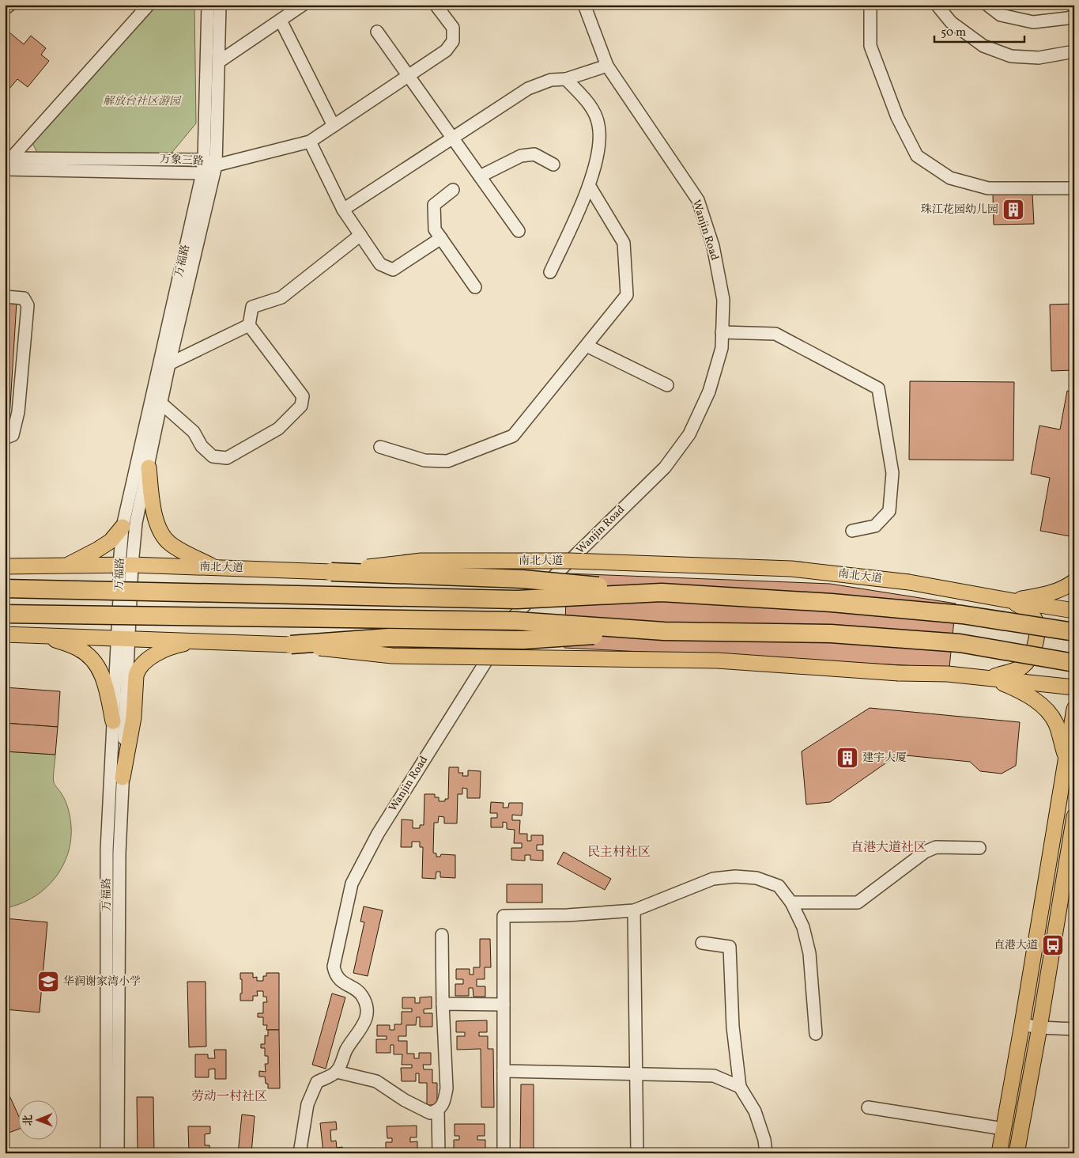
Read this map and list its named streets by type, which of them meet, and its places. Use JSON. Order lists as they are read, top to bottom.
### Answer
{
  "streets": {
    "main road": ["南北大道"],
    "street": ["万象三路", "Wanjin Road", "万福路"]
  },
  "crossings": [
    ["万象三路", "万福路"],
    ["万福路", "南北大道"]
  ],
  "districts": ["直港大道社区", "民主村社区", "劳动一村社区"],
  "parks": ["解放台社区游园"],
  "places": {
    "building": ["珠江花园幼儿园", "建宇大厦"],
    "bus stop": ["直港大道"],
    "school or university": ["华润谢家湾小学"]
  },
  "scale_bar": "50 m",
  "north": "left"
}
